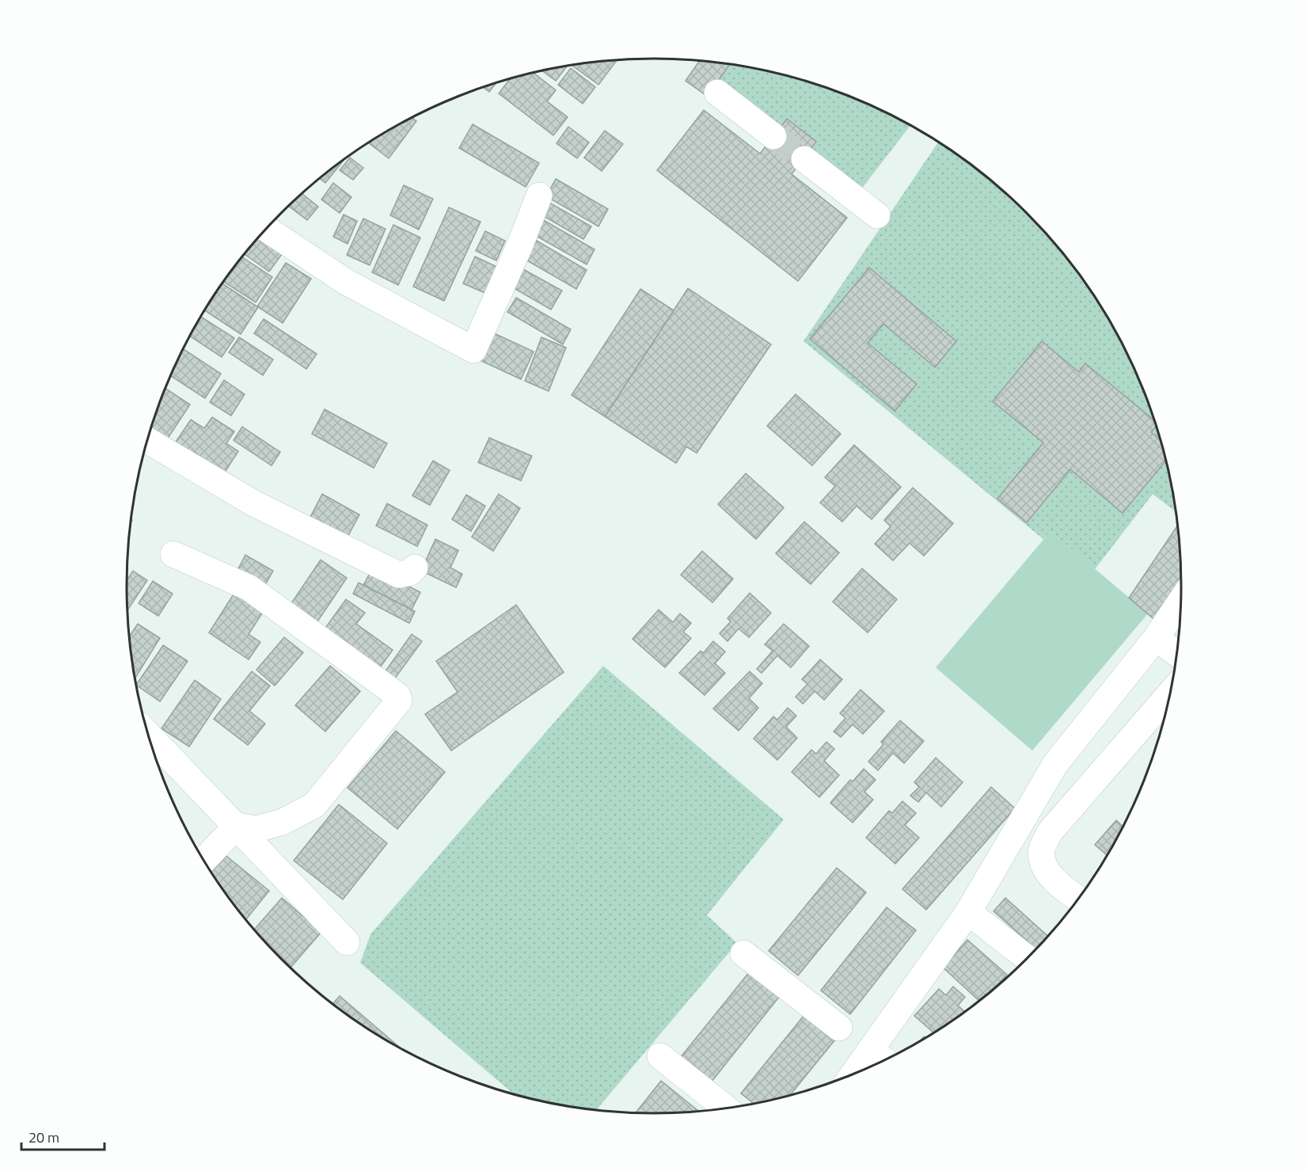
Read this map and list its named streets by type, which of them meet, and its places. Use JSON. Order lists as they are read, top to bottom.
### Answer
{
  "scale_bar": "20 m"
}
